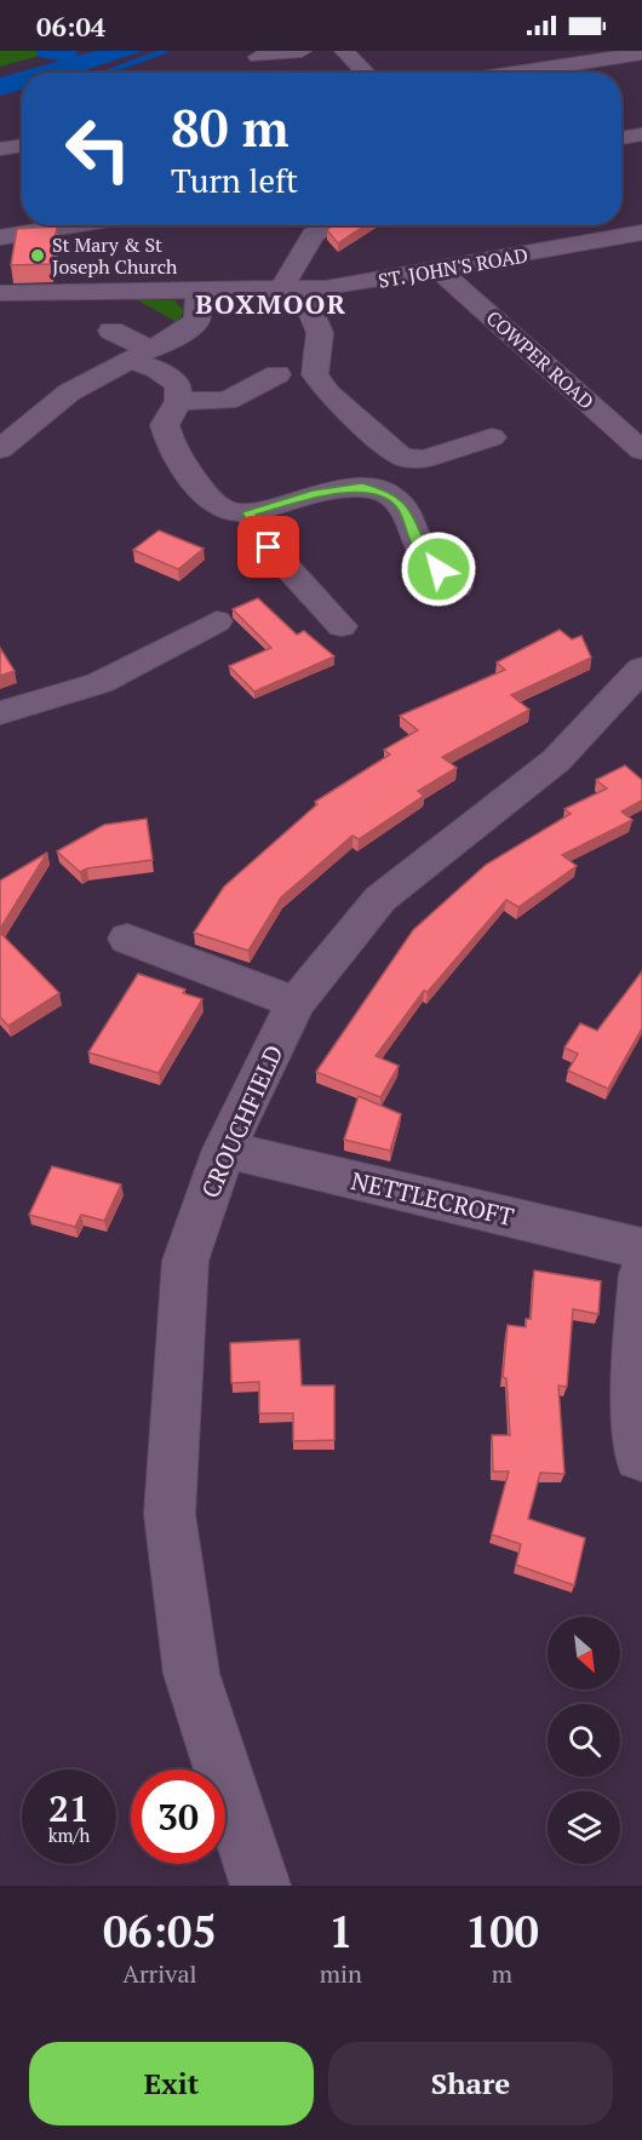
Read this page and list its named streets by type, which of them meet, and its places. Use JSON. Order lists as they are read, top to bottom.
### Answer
{
  "streets": {
    "street": [
      "ST. JOHN'S ROAD",
      "COWPER ROAD",
      "CROUCHFIELD",
      "NETTLECROFT"
    ]
  },
  "crossings": [
    ["ST. JOHN'S ROAD", "COWPER ROAD"],
    ["CROUCHFIELD", "NETTLECROFT"]
  ],
  "districts": ["BOXMOOR"],
  "places": ["St Mary & St Joseph Church"],
  "north": "bottom right",
  "page": {
    "status": "06:04",
    "turn": ["80 m", "Turn left"],
    "speed": "21 km/h",
    "limit": "30",
    "eta": [
      "06:05",
      "Arrival",
      "1",
      "min",
      "100",
      "m"
    ],
    "buttons": ["Exit", "Share"]
  }
}
